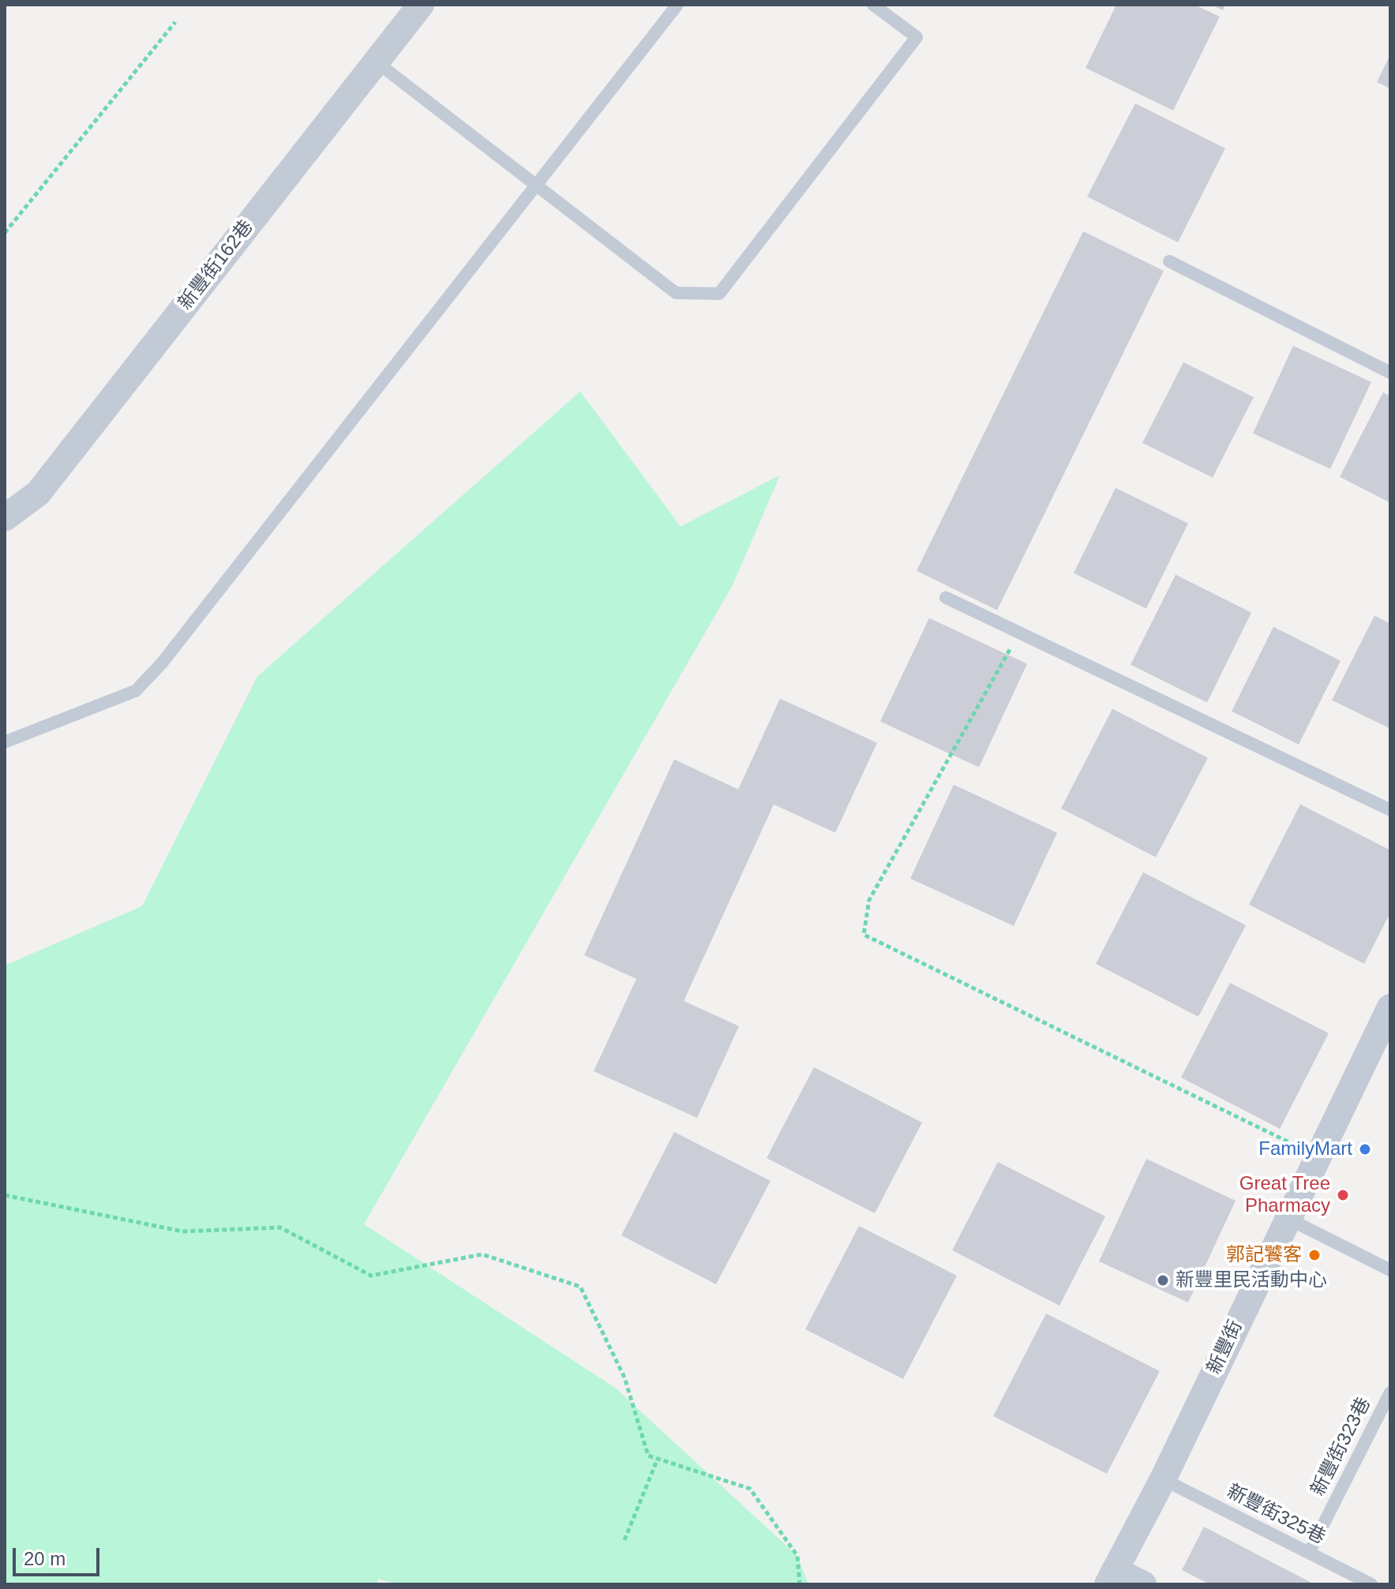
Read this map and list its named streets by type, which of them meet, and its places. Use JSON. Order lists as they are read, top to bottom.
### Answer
{
  "streets": {
    "street": ["新豐街162巷", "新豐街"],
    "lane": ["新豐街323巷", "新豐街325巷"]
  },
  "crossings": [
    ["新豐街", "新豐街325巷"],
    ["新豐街323巷", "新豐街325巷"]
  ],
  "places": [
    "FamilyMart",
    "Great Tree Pharmacy",
    "郭記饕客",
    "新豐里民活動中心"
  ],
  "scale_bar": "20 m"
}
